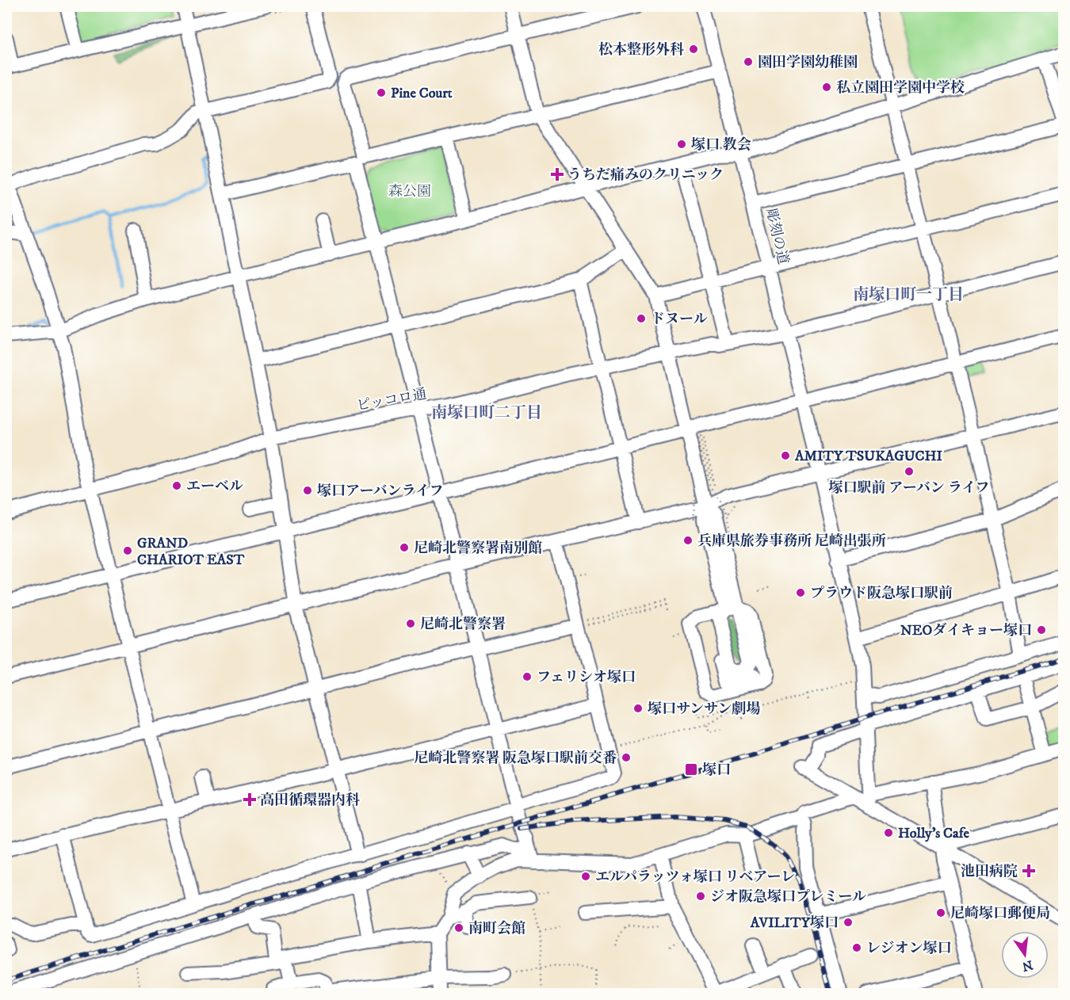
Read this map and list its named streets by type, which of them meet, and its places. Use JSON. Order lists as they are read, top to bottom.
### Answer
{
  "streets": {
    "street": ["彫刻の道", "ピッコロ通"]
  },
  "crossings": [
    ["彫刻の道", "ピッコロ通"]
  ],
  "districts": ["南塚口町一丁目", "南塚口町二丁目"],
  "parks": ["森公園"],
  "places": {
    "other": [
      "松本整形外科",
      "園田学園幼稚園",
      "私立園田学園中学校",
      "Pine Court",
      "塚口 教会",
      "ドヌール",
      "AMITY TSUKAGUCHI",
      "塚口駅前 アーバン ライフ",
      "エーベル",
      "塚口アーバンライフ",
      "兵庫県旅券事務所 尼崎出張所",
      "尼崎北警察署南別館",
      "GRAND CHARIOT EAST",
      "プラウド阪急塚口駅前",
      "尼崎北警察署",
      "NEOダイキョー塚口",
      "フェリシオ塚口",
      "塚口サンサン劇場",
      "尼崎北警察署 阪急塚口駅前交番",
      "Holly’s Cafe",
      "エルパラッツォ塚口 リベアーレ",
      "ジオ阪急塚口プレミール",
      "尼崎塚口郵便局",
      "AVILITY塚口",
      "南町会館",
      "レジオン塚口"
    ],
    "health": ["うちだ痛みのクリニック", "高田循環器内科", "池田病院"],
    "transit": ["塚口"]
  },
  "north": "bottom"
}
